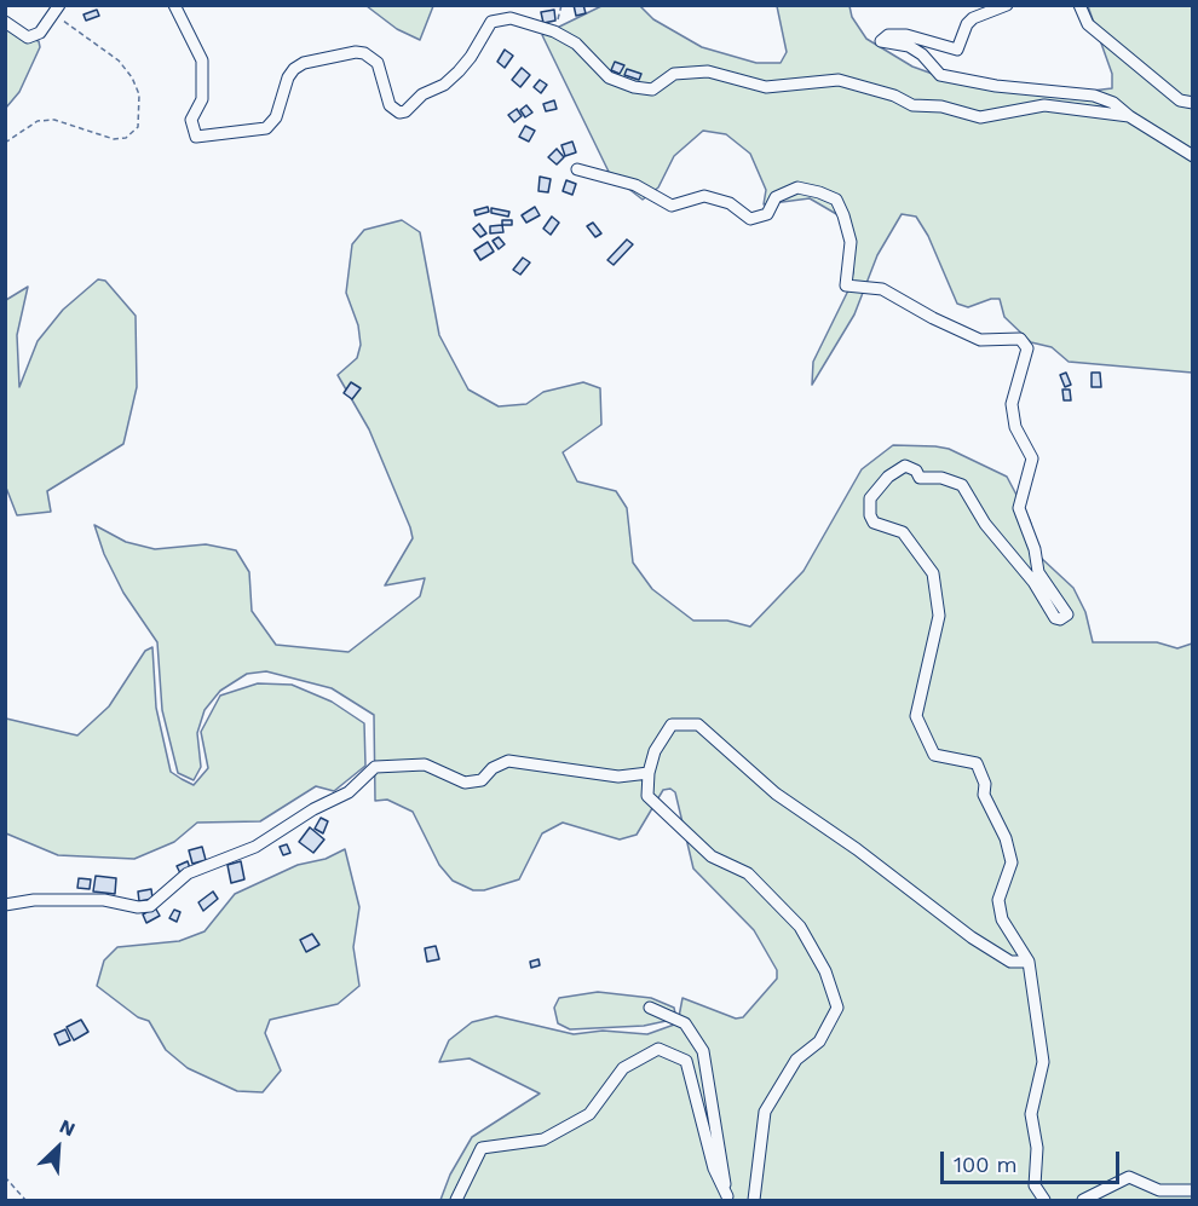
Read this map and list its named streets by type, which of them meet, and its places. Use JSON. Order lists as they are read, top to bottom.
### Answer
{
  "scale_bar": "100 m",
  "north": "top right"
}
